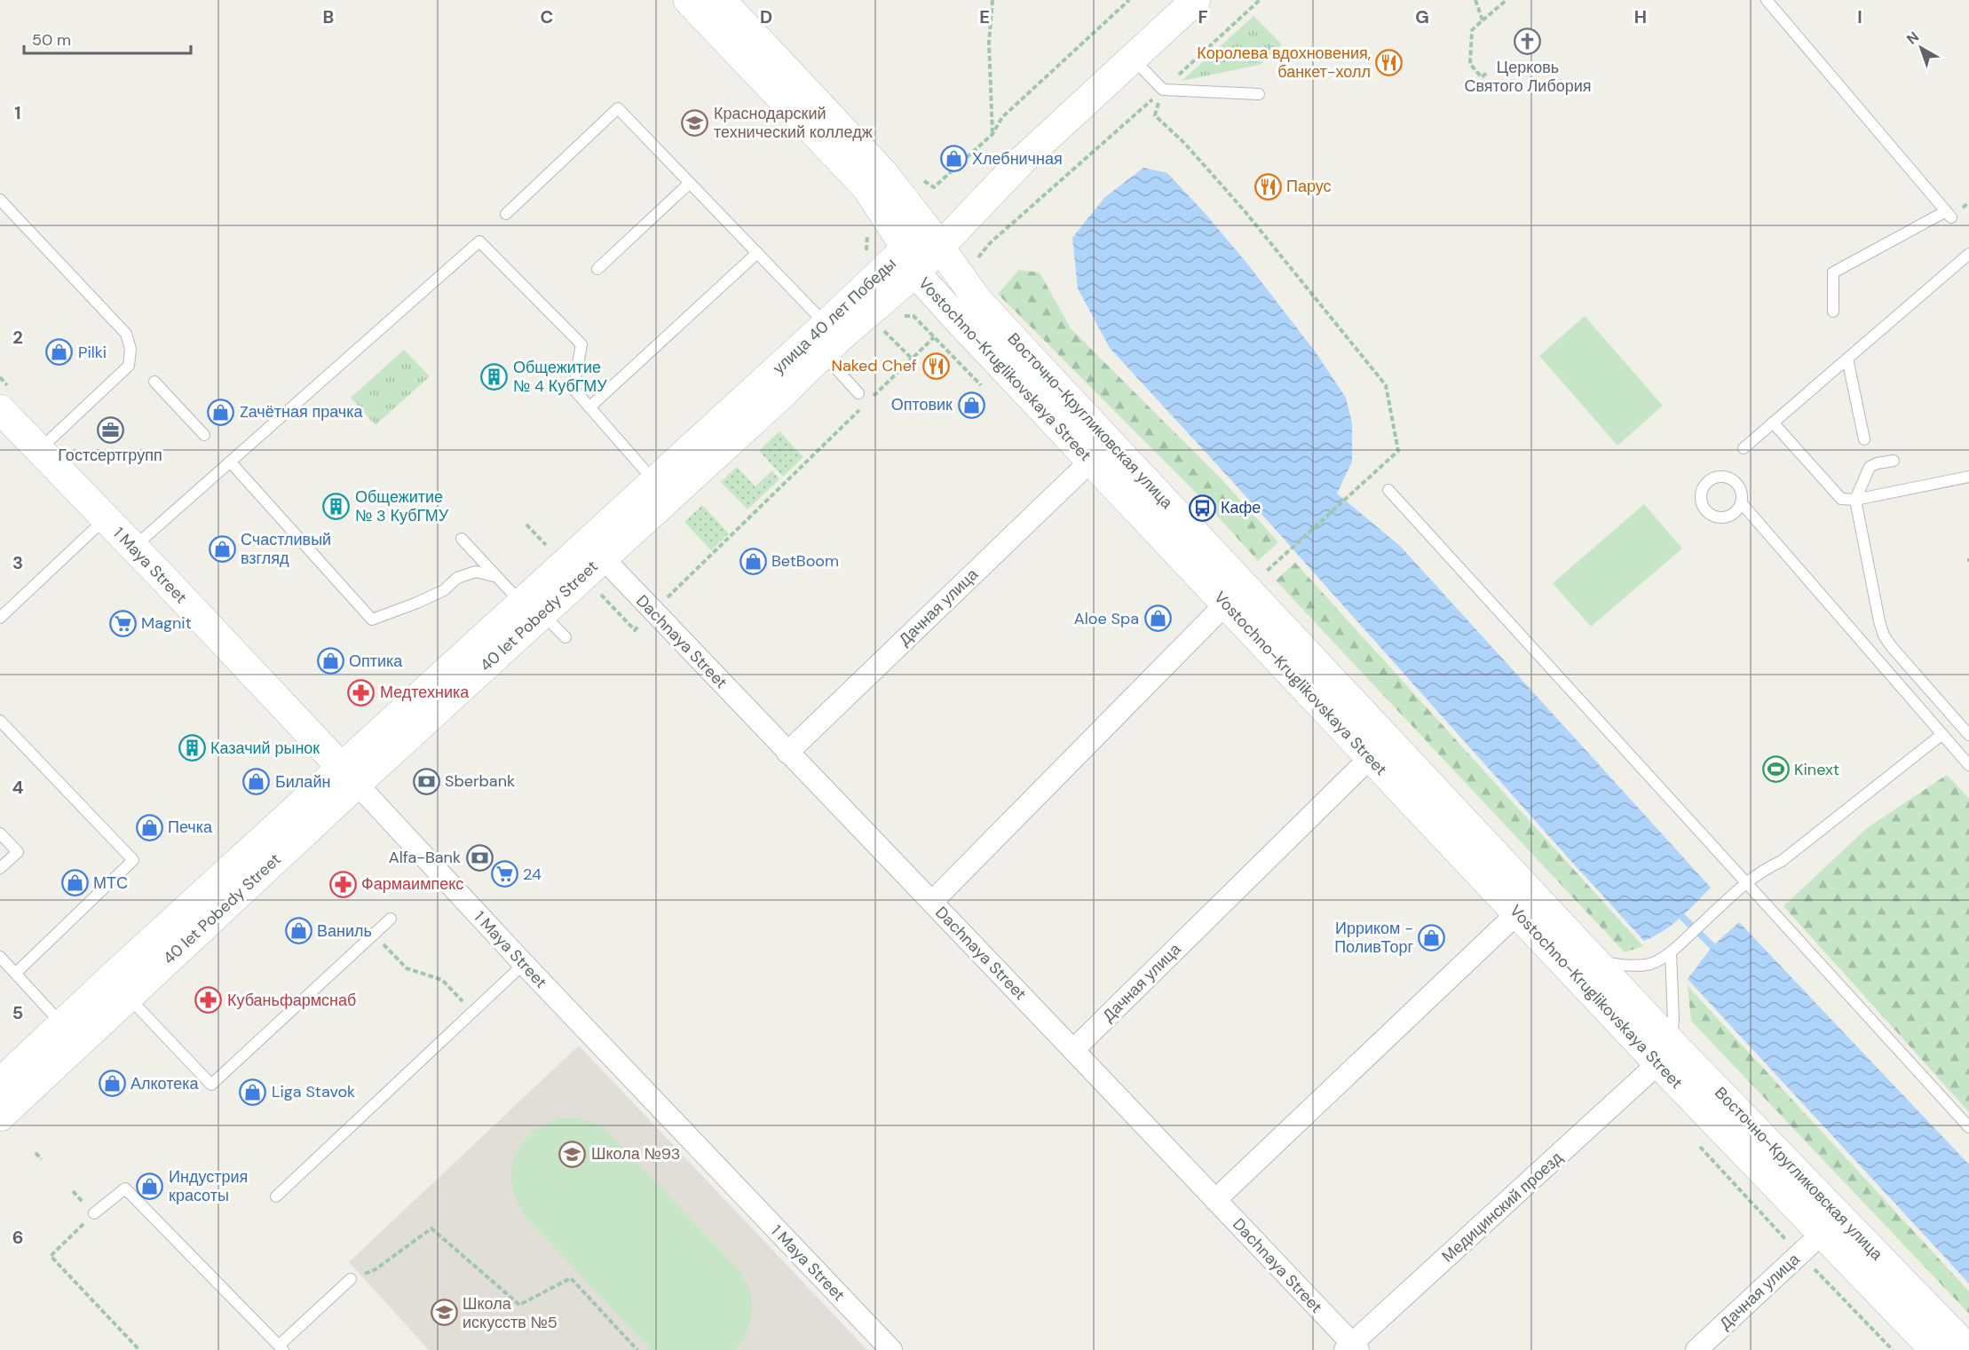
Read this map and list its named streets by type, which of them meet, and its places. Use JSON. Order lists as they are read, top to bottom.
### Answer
{
  "streets": {
    "main road": [
      "улица 40 лет Победы",
      "Vostochno-Kruglikovskaya Street",
      "Восточно-Кругликовская улица",
      "1 Maya Street",
      "40 let Pobedy Street"
    ],
    "street": ["Дачная улица", "Dachnaya Street", "Медицинский проезд"]
  },
  "crossings": [
    ["улица 40 лет Победы", "Vostochno-Kruglikovskaya Street"],
    ["улица 40 лет Победы", "40 let Pobedy Street"],
    ["улица 40 лет Победы", "Dachnaya Street"],
    ["Vostochno-Kruglikovskaya Street", "Восточно-Кругликовская улица"],
    ["Vostochno-Kruglikovskaya Street", "Дачная улица"],
    ["Vostochno-Kruglikovskaya Street", "Медицинский проезд"],
    ["Восточно-Кругликовская улица", "Медицинский проезд"],
    ["1 Maya Street", "40 let Pobedy Street"],
    ["Дачная улица", "Dachnaya Street"],
    ["Dachnaya Street", "Медицинский проезд"]
  ],
  "places": {
    "church": ["Церковь Святого Либория"],
    "restaurant": ["Королева вдохновения, банкет-холл", "Парус", "Naked Chef"],
    "school or university": ["Краснодарский технический колледж", "Школа №93", "Школа искусств №5"],
    "shop": [
      "Хлебничная",
      "Pilki",
      "Оптовик",
      "Zачётная прачка",
      "Счастливый взгляд",
      "BetBoom",
      "Aloe Spa",
      "Оптика",
      "Билайн",
      "Печка",
      "МТС",
      "Ваниль",
      "Ирриком - ПоливТорг",
      "Алкотека",
      "Liga Stavok",
      "Индустрия красоты"
    ],
    "building": ["Общежитие № 4 КубГМУ", "Общежитие № 3 КубГМУ", "Казачий рынок"],
    "office": ["Гостсертгрупп"],
    "bus stop": ["Кафе"],
    "supermarket": ["Magnit", "24"],
    "pharmacy": ["Медтехника", "Фармаимпекс", "Кубаньфармснаб"],
    "sports": ["Kinext"],
    "bank": ["Sberbank", "Alfa-Bank"]
  },
  "scale_bar": "50 m",
  "north": "top left",
  "grid": {
    "columns": [
      "B",
      "C",
      "D",
      "E",
      "F",
      "G",
      "H",
      "I"
    ],
    "rows": [
      "1",
      "2",
      "3",
      "4",
      "5",
      "6"
    ]
  }
}
